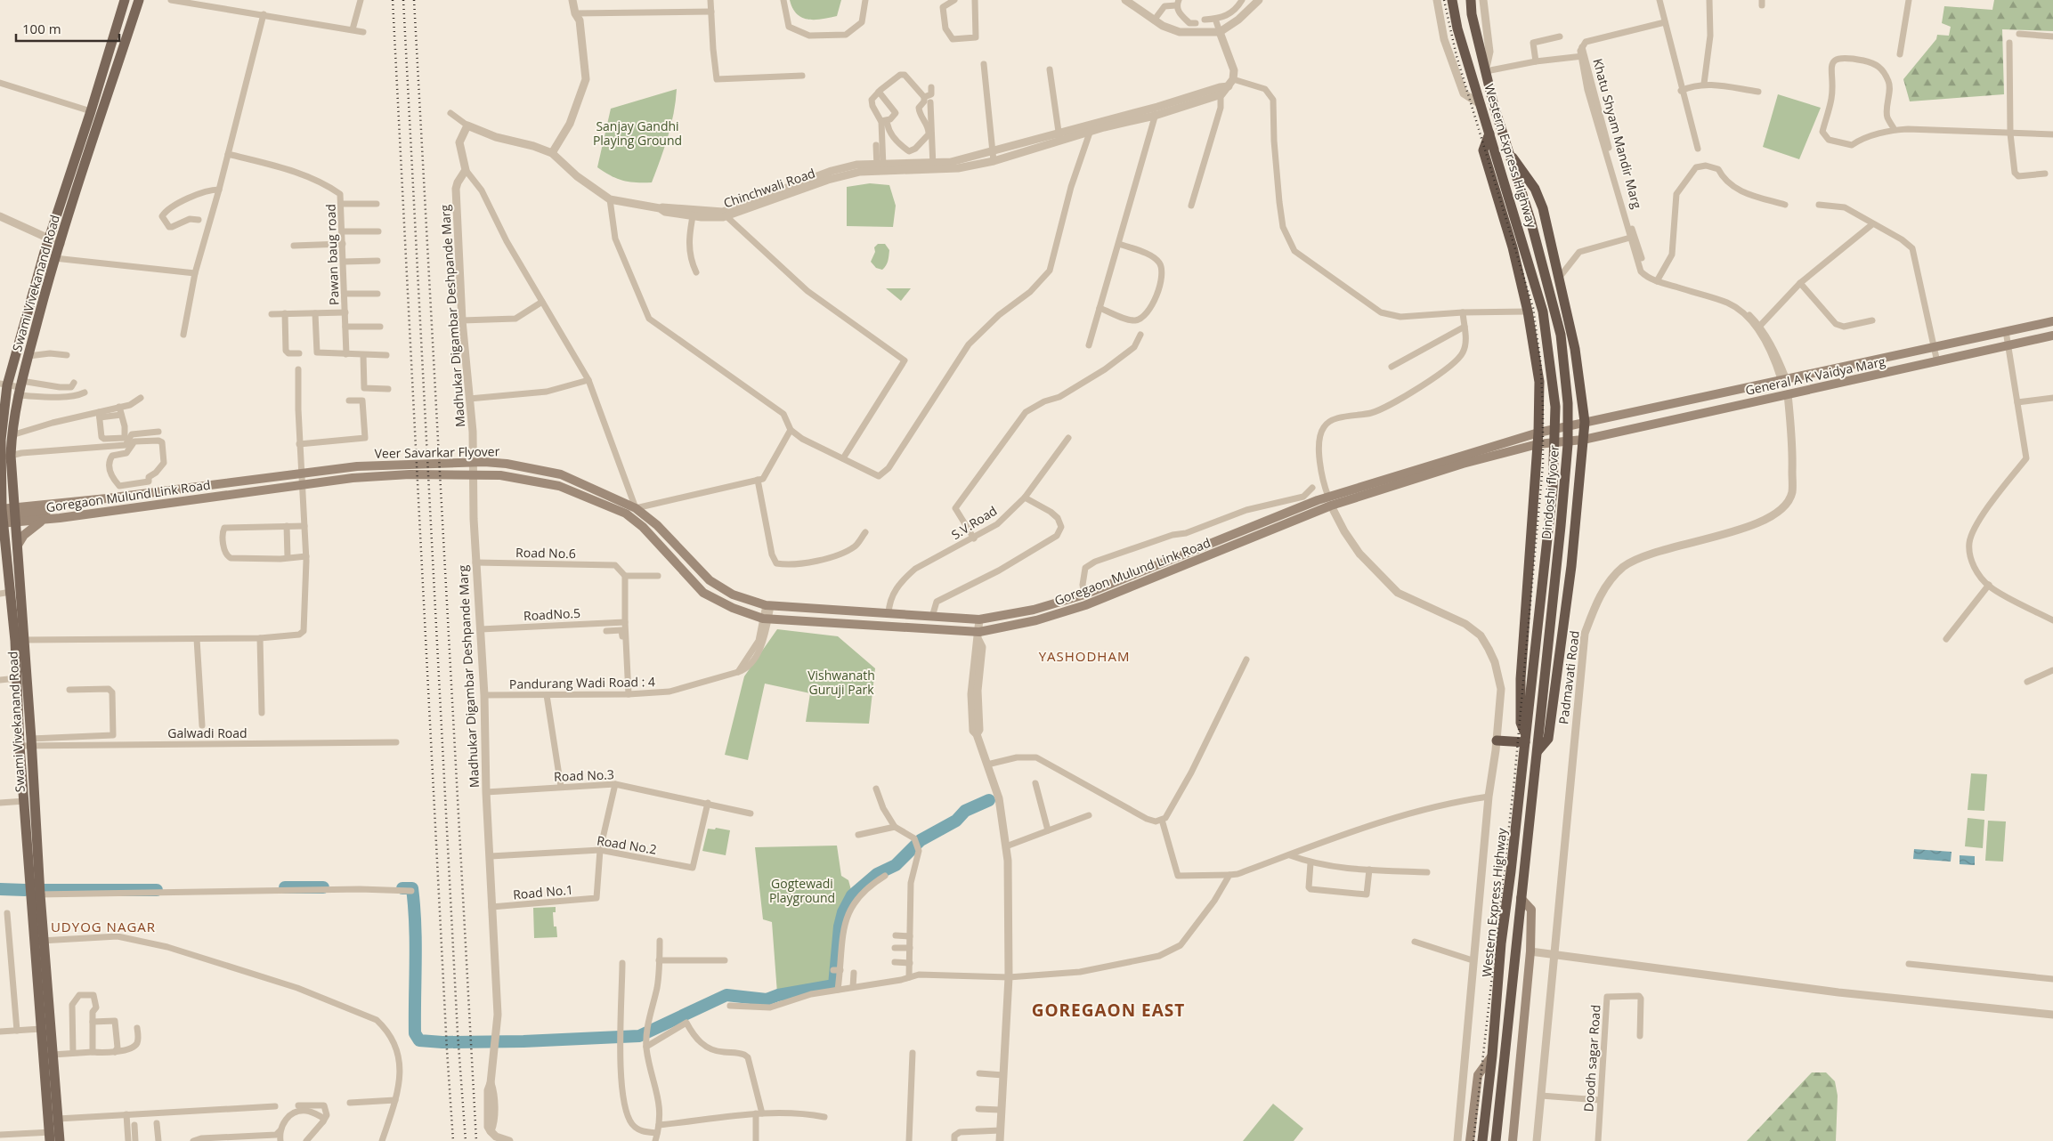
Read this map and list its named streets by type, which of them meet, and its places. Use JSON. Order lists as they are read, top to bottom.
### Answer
{
  "streets": {
    "highway": ["Western Express Highway", "Dindoshi flyover"],
    "main road": [
      "Swami Vivekanand Road",
      "General A K Vaidya Marg",
      "Veer Savarkar Flyover",
      "Goregaon Mulund Link Road"
    ],
    "street": [
      "Khatu Shyam Mandir Marg",
      "Chinchwali Road",
      "Pawan baug road",
      "Madhukar Digambar Deshpande Marg",
      "S.V.Road",
      "Road No.6",
      "RoadNo.5",
      "Padmavati Road",
      "Pandurang Wadi Road : 4",
      "Galwadi Road",
      "Road No.3",
      "Road No.2",
      "Road No.1",
      "Doodh sagar Road"
    ]
  },
  "crossings": [
    ["Khatu Shyam Mandir Marg", "General A K Vaidya Marg"],
    ["Western Express Highway", "Dindoshi flyover"],
    ["Swami Vivekanand Road", "Goregaon Mulund Link Road"],
    ["Swami Vivekanand Road", "Galwadi Road"],
    ["Madhukar Digambar Deshpande Marg", "Road No.6"],
    ["Madhukar Digambar Deshpande Marg", "RoadNo.5"],
    ["Madhukar Digambar Deshpande Marg", "Pandurang Wadi Road : 4"],
    ["Madhukar Digambar Deshpande Marg", "Road No.3"],
    ["Madhukar Digambar Deshpande Marg", "Road No.2"],
    ["Madhukar Digambar Deshpande Marg", "Road No.1"],
    ["General A K Vaidya Marg", "Goregaon Mulund Link Road"],
    ["General A K Vaidya Marg", "Padmavati Road"],
    ["Veer Savarkar Flyover", "Goregaon Mulund Link Road"],
    ["Goregaon Mulund Link Road", "S.V.Road"],
    ["Goregaon Mulund Link Road", "Pandurang Wadi Road : 4"],
    ["Road No.3", "Road No.2"],
    ["Road No.2", "Road No.1"]
  ],
  "districts": ["YASHODHAM", "UDYOG NAGAR", "GOREGAON EAST"],
  "parks": ["Sanjay Gandhi Playing Ground", "Vishwanath Guruji Park", "Gogtewadi Playground"],
  "scale_bar": "100 m"
}
